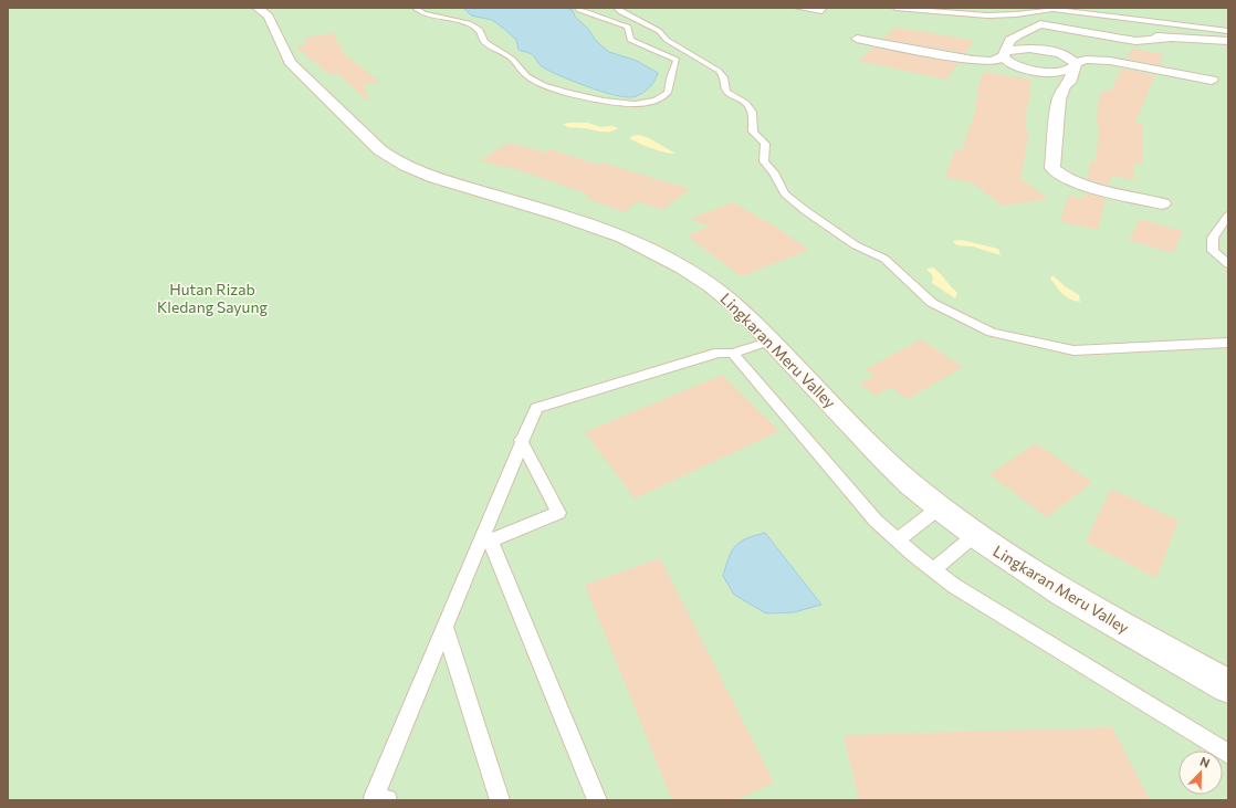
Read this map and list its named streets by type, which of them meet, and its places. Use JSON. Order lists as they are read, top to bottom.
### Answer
{
  "streets": {
    "street": ["Lingkaran Meru Valley"]
  },
  "parks": ["Hutan Rizab Kledang Sayung"],
  "north": "top right"
}
